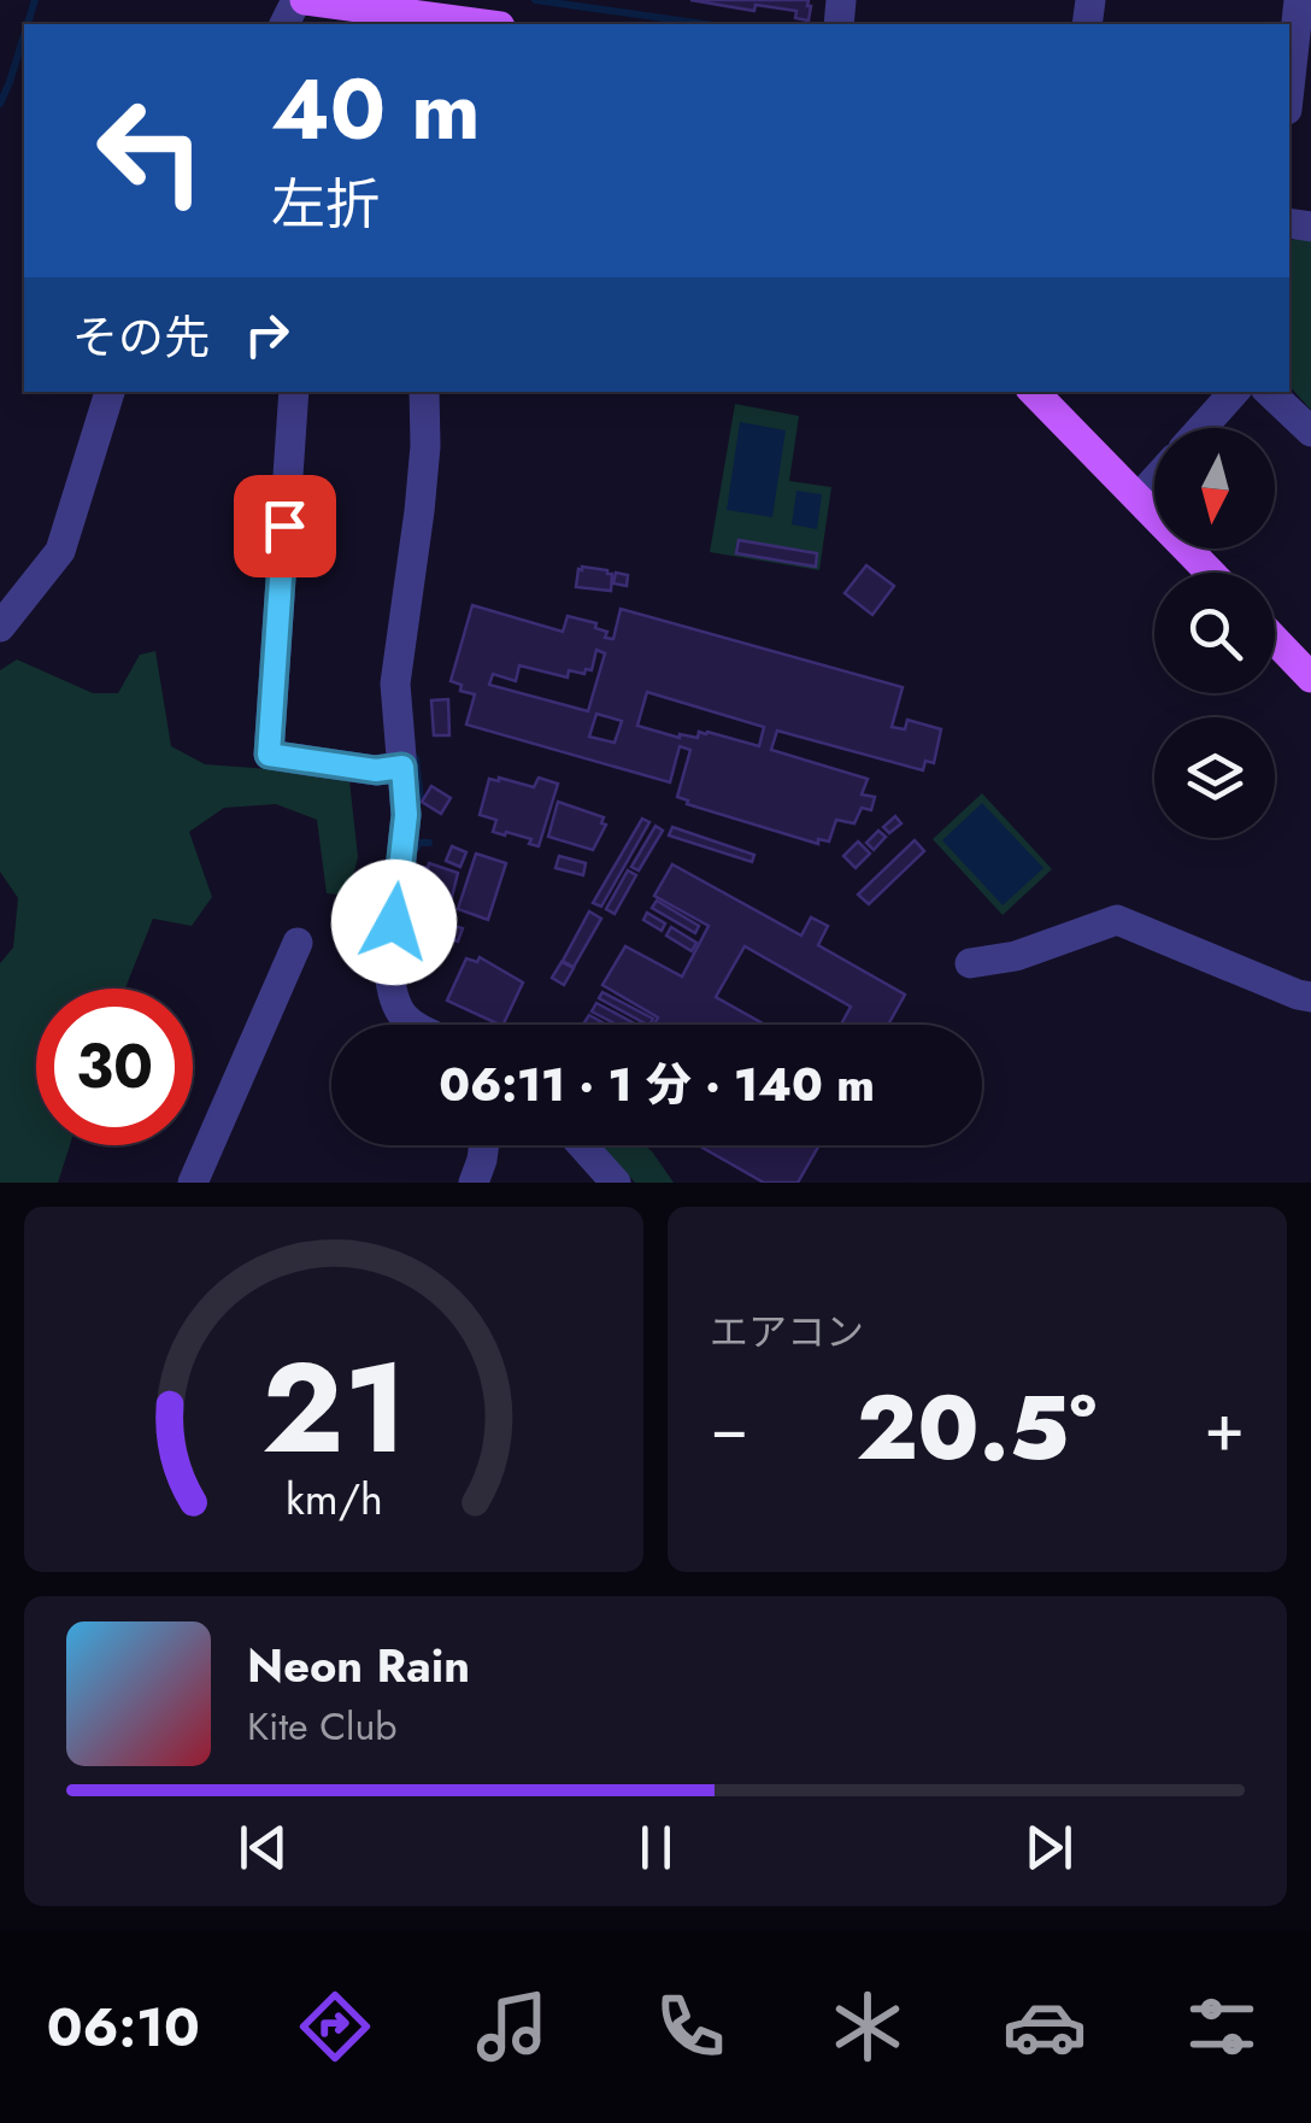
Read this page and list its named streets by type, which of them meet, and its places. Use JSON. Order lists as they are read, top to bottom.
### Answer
{
  "north": "bottom",
  "page": {
    "turn": ["40 m", "左折"],
    "then": "その先",
    "limit": "30",
    "trip": "06:11 · 1 分 · 140 m",
    "tile": "エアコン",
    "heat": ["−", "20.5°", "+"],
    "song": ["Neon Rain", "Kite Club"],
    "tabs": "06:10",
    "gauge": ["21", "km/h"]
  }
}
